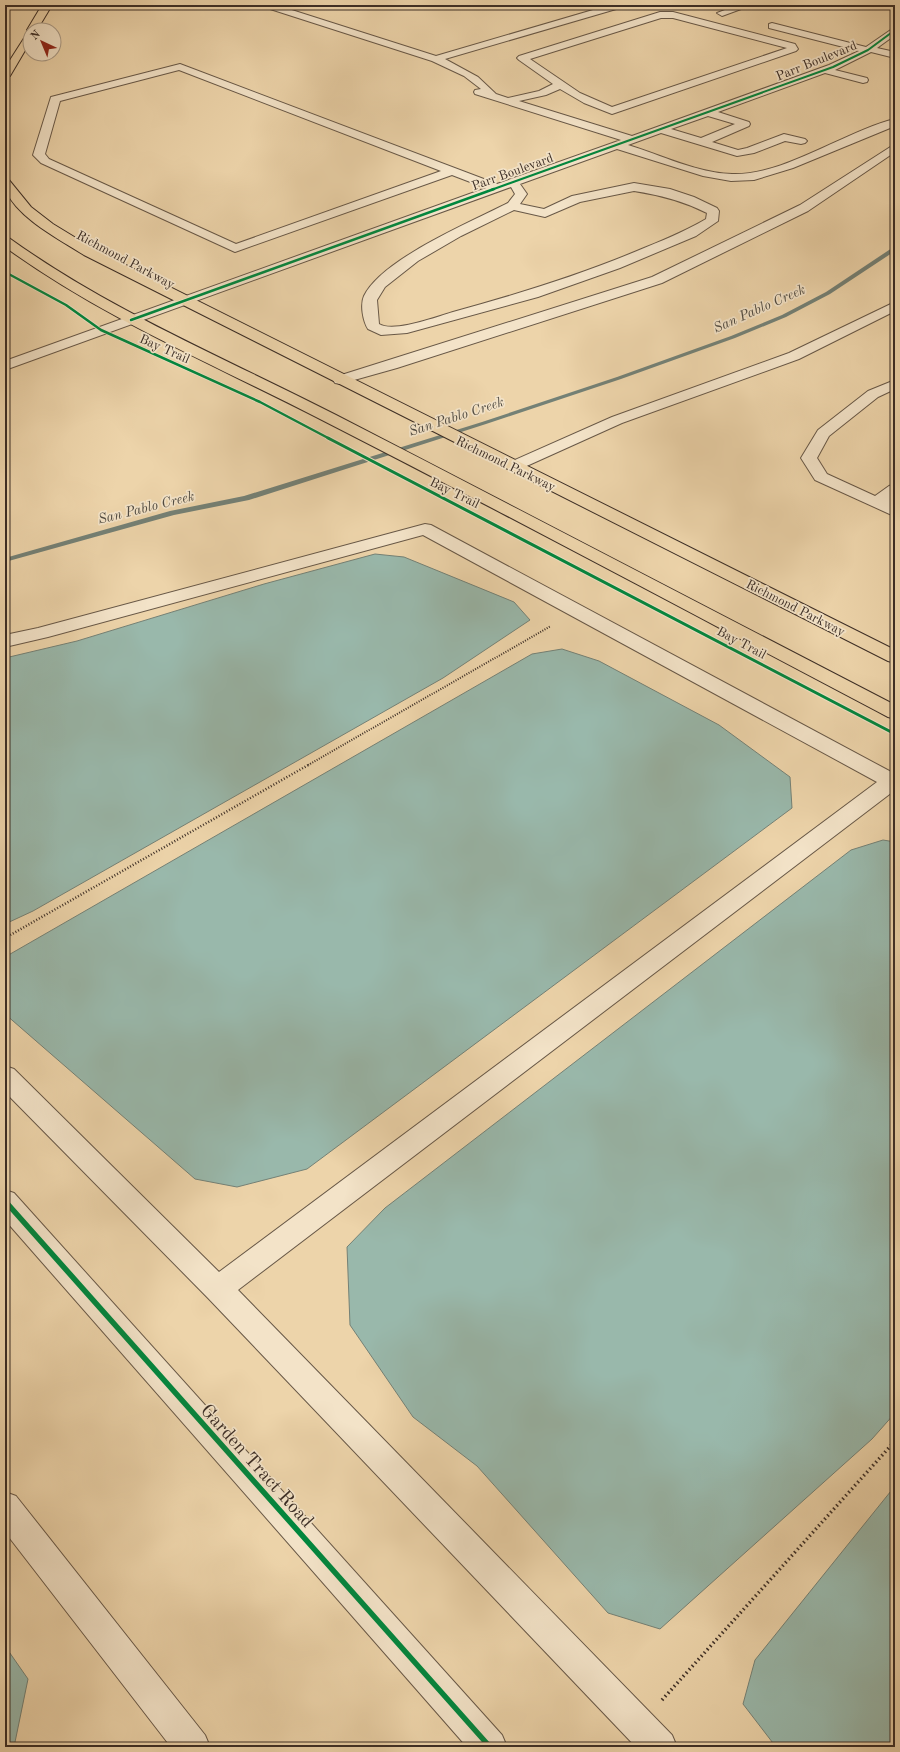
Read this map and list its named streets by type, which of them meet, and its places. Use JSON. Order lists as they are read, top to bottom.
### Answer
{
  "streets": {
    "highway": ["Richmond Parkway"],
    "street": ["Parr Boulevard", "Garden Tract Road"],
    "cycle path": ["Bay Trail"]
  },
  "crossings": [
    ["Parr Boulevard", "Richmond Parkway"]
  ],
  "water": ["San Pablo Creek"],
  "north": "top left"
}
